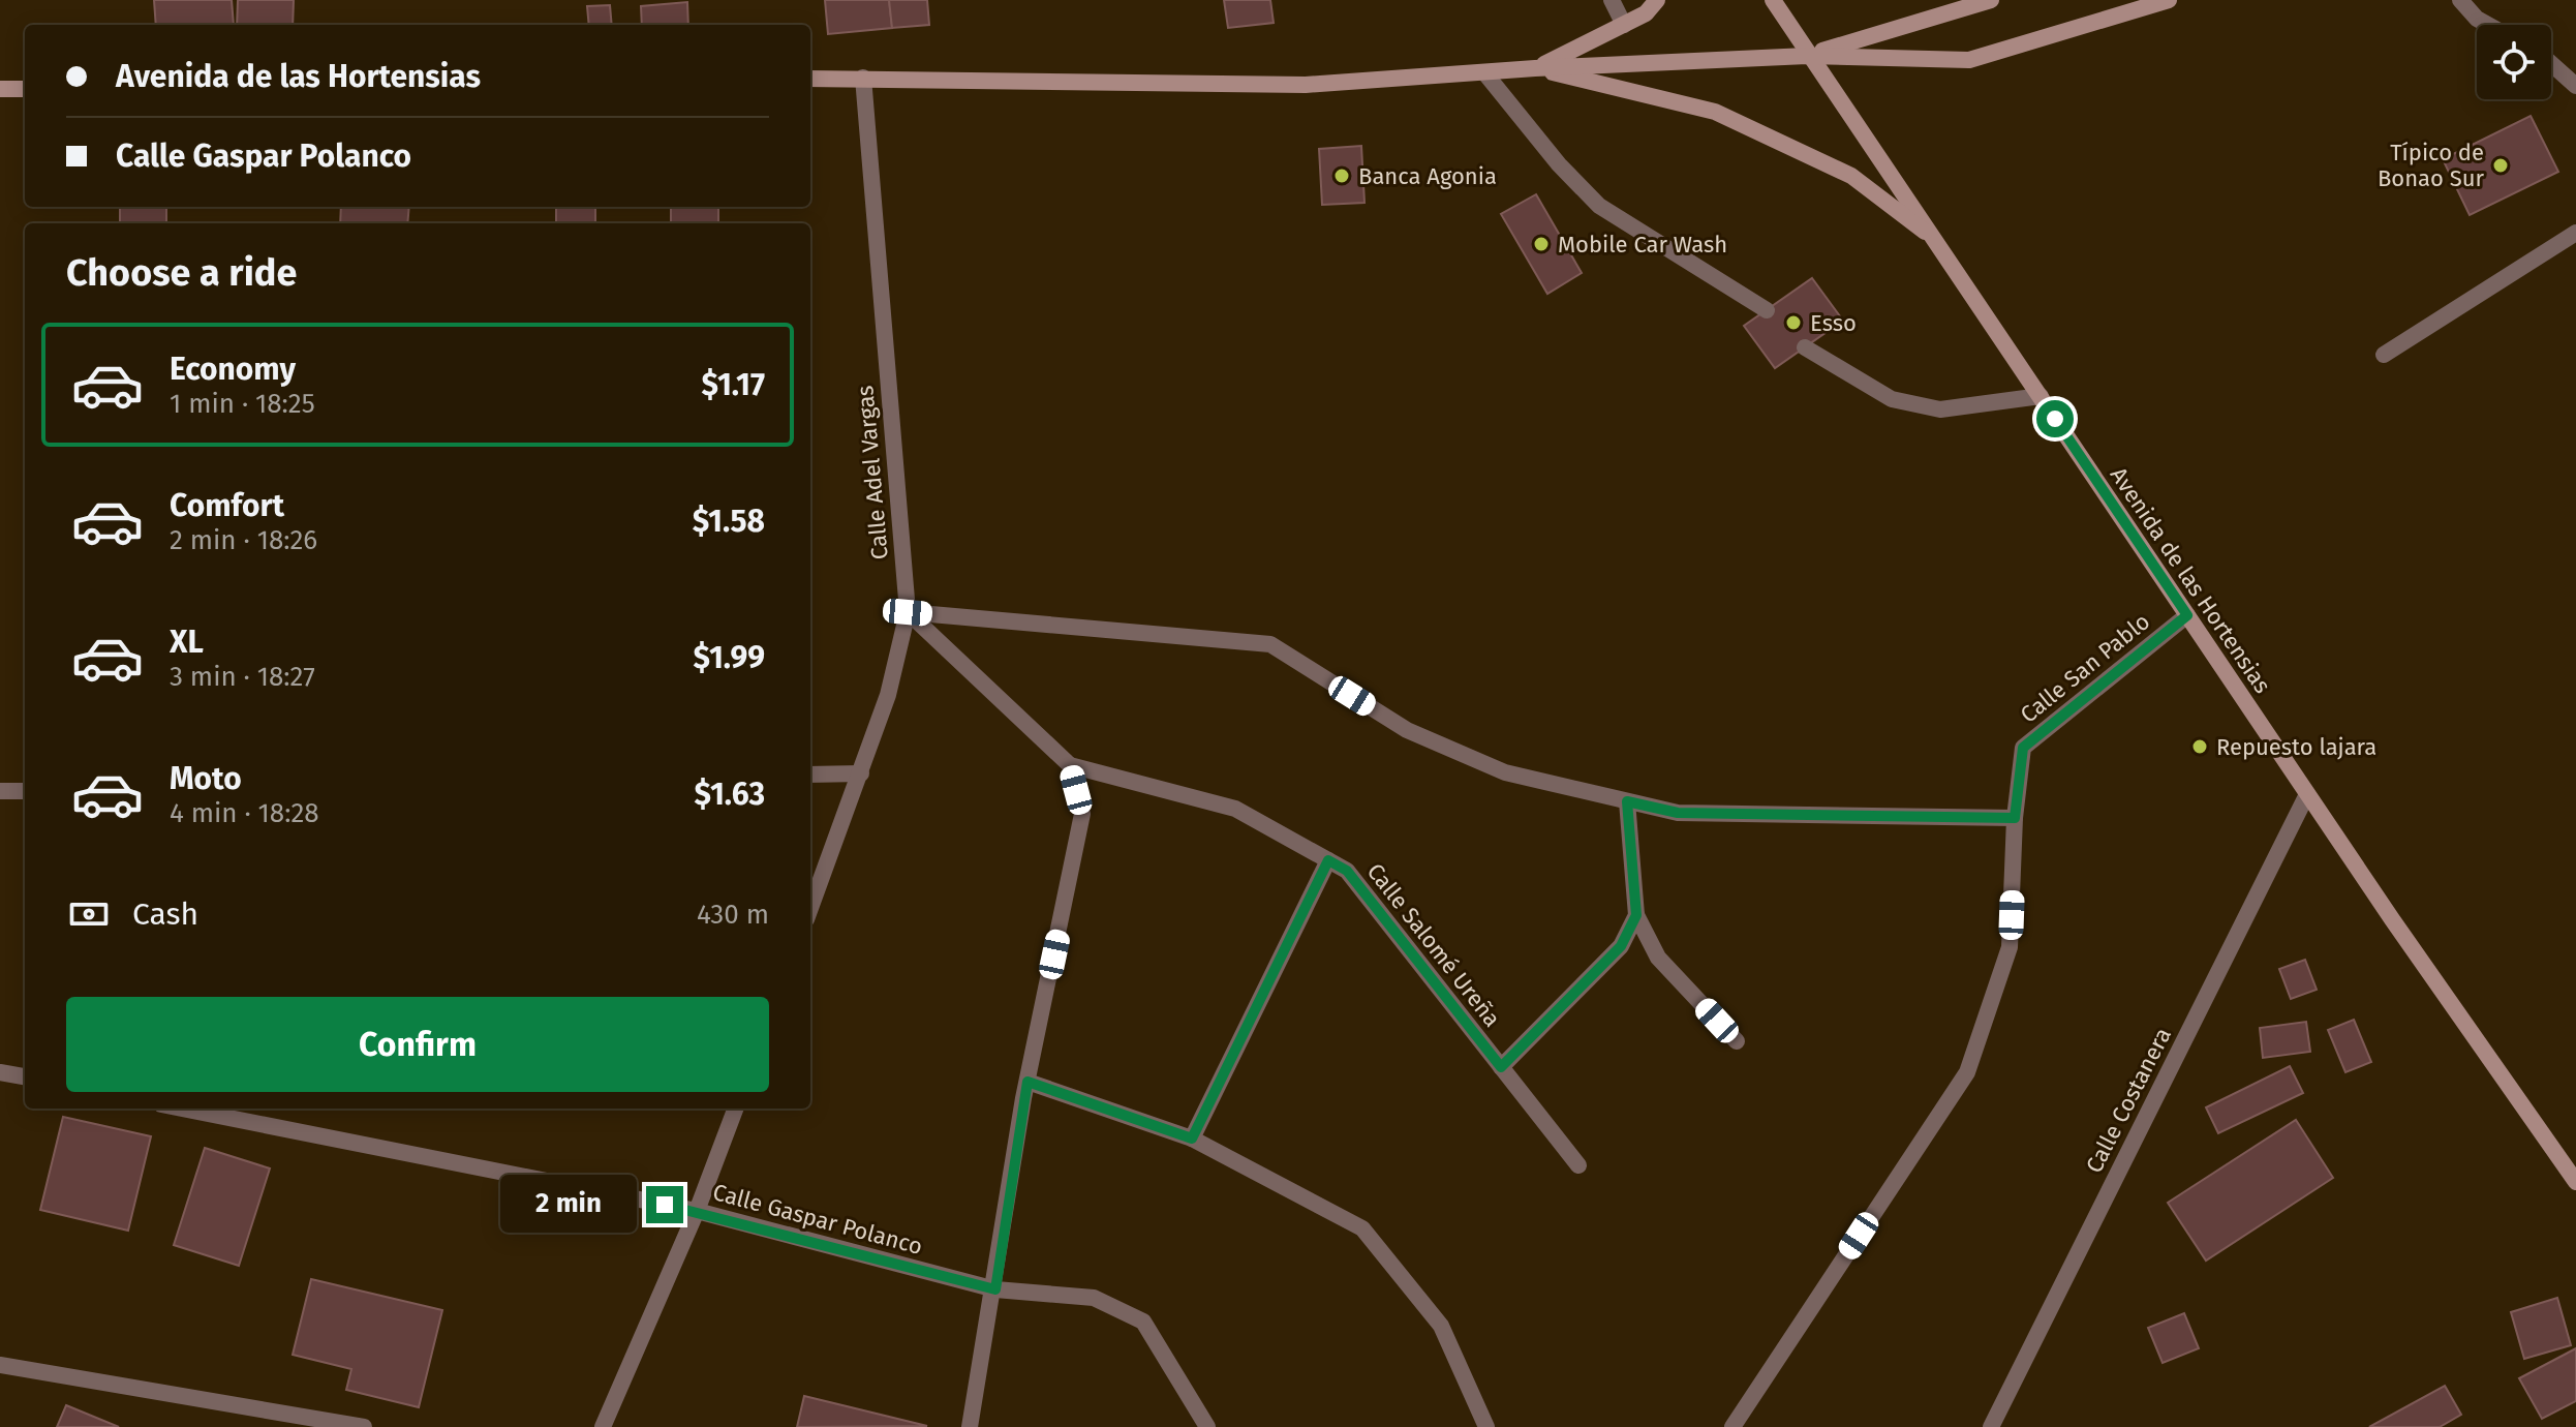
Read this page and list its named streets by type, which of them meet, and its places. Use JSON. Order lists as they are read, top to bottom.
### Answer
{
  "streets": {
    "main road": ["Avenida de las Hortensias"],
    "street": [
      "Calle Adel Vargas",
      "Calle San Pablo",
      "Calle Salomé Ureña",
      "Calle Costanera",
      "Calle Gaspar Polanco"
    ]
  },
  "crossings": [
    ["Avenida de las Hortensias", "Calle San Pablo"],
    ["Avenida de las Hortensias", "Calle Costanera"]
  ],
  "places": [
    "Típico de Bonao Sur",
    "Banca Agonia",
    "Mobile Car Wash",
    "Esso",
    "Repuesto lajara"
  ],
  "page": {
    "banner": ["Avenida de las Hortensias", "Calle Gaspar Polanco"],
    "heading": "Choose a ride",
    "list": [
      {
        "name": "Economy",
        "note": "1 min · 18:25",
        "value": "$1.17"
      },
      {
        "name": "Comfort",
        "note": "2 min · 18:26",
        "value": "$1.58"
      },
      {
        "name": "XL",
        "note": "3 min · 18:27",
        "value": "$1.99"
      },
      {
        "name": "Moto",
        "note": "4 min · 18:28",
        "value": "$1.63"
      }
    ],
    "pay": ["Cash", "430 m"],
    "buttons": "Confirm",
    "bubble": "2 min"
  }
}
